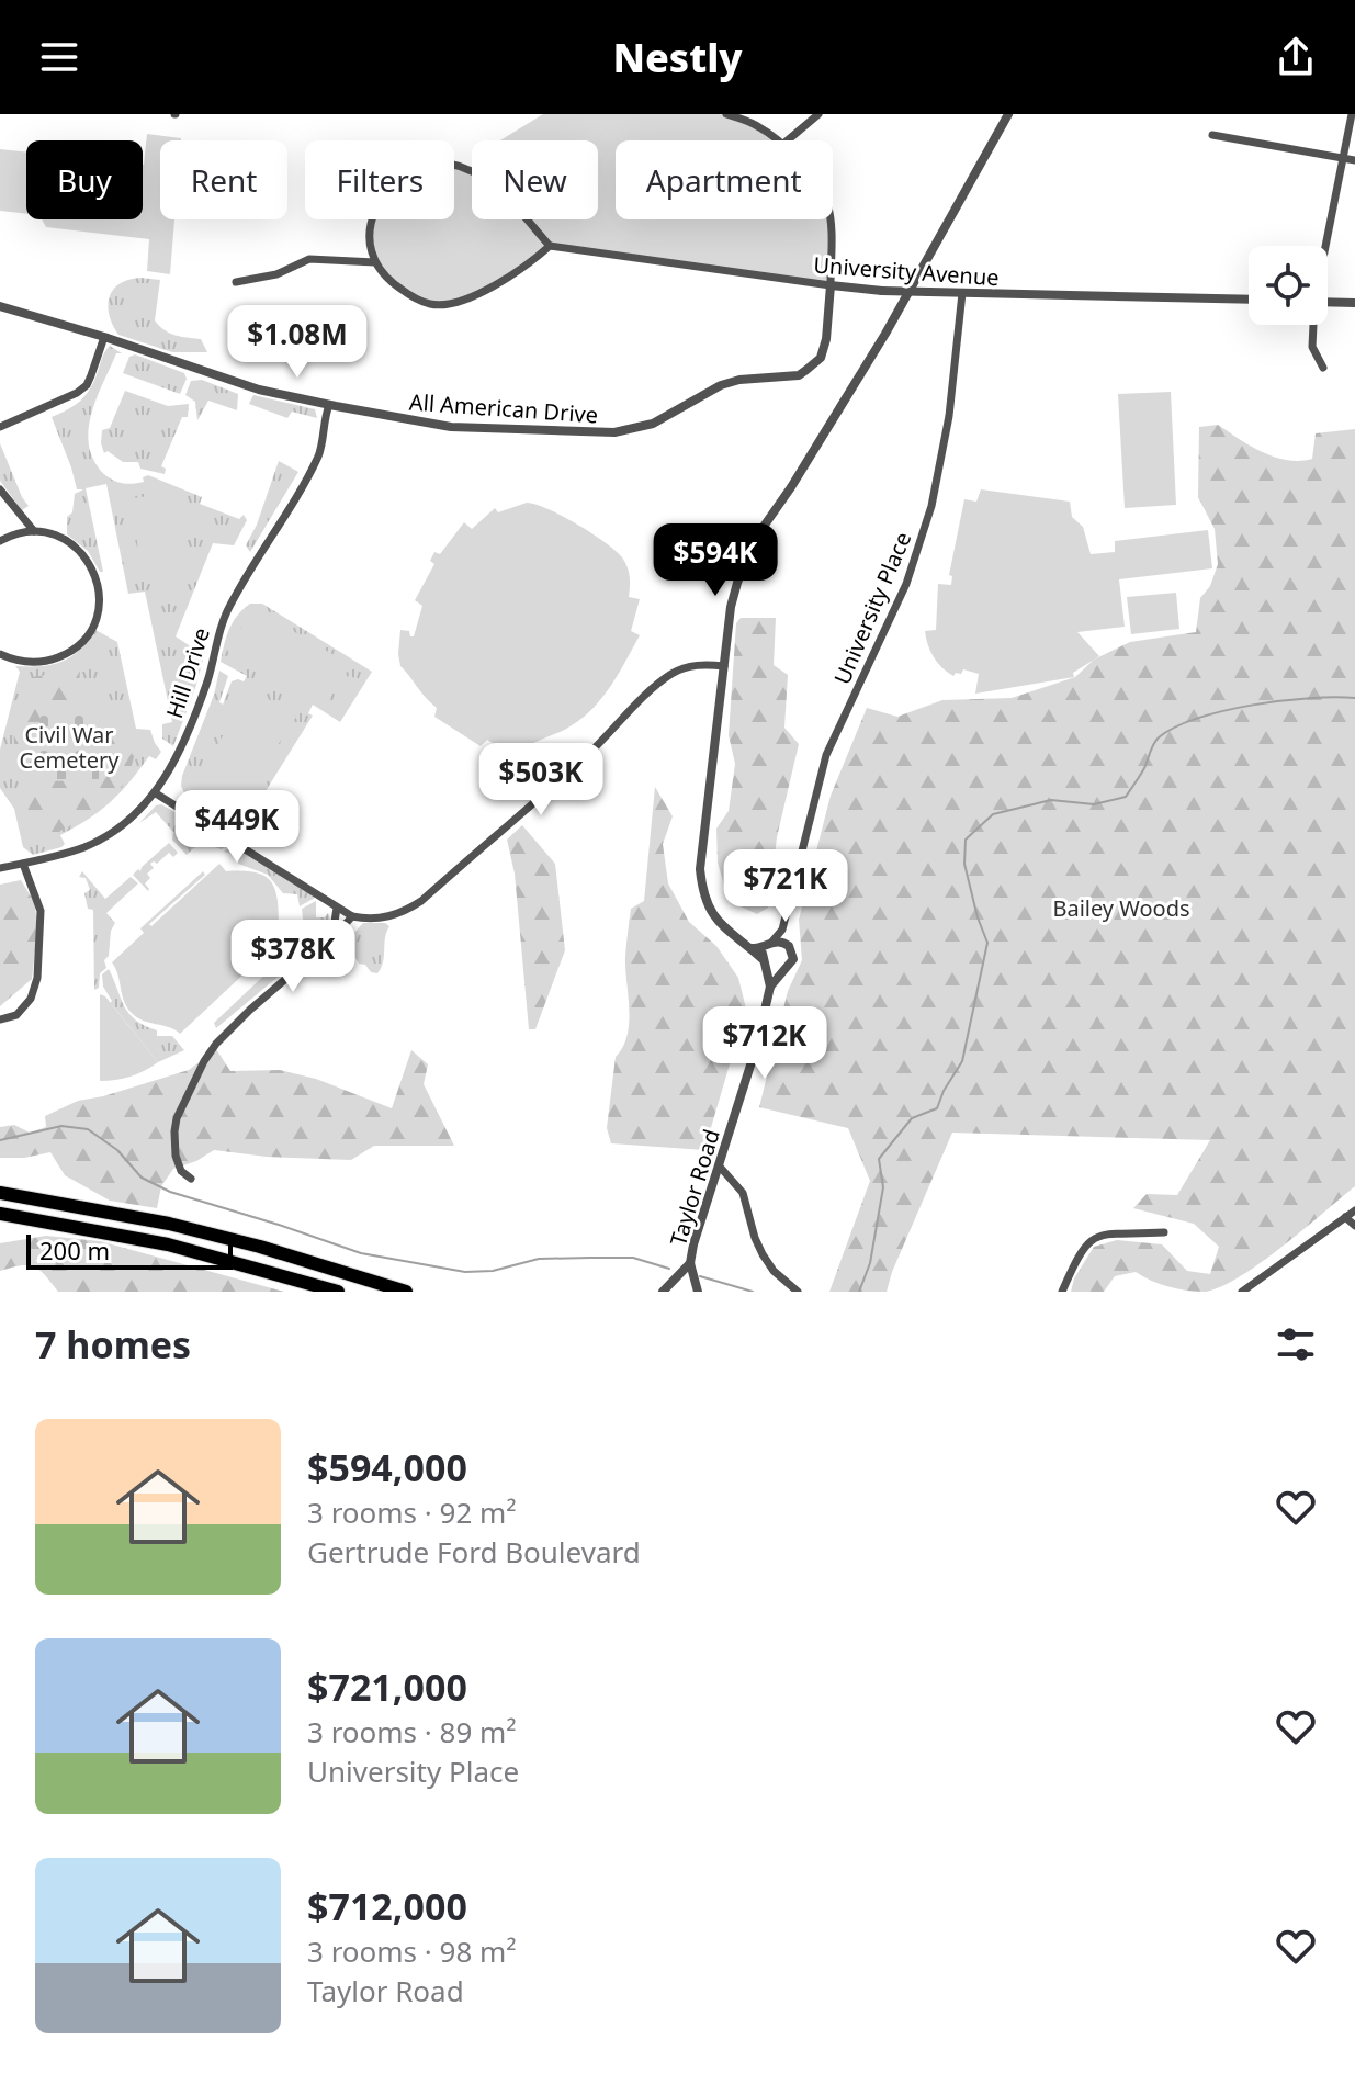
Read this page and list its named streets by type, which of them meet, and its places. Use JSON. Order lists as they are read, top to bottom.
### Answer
{
  "streets": {
    "street": [
      "University Avenue",
      "All American Drive",
      "University Place",
      "Hill Drive",
      "Taylor Road"
    ]
  },
  "crossings": [
    ["University Avenue", "All American Drive"],
    ["University Avenue", "University Place"],
    ["All American Drive", "Hill Drive"],
    ["University Place", "Taylor Road"]
  ],
  "parks": ["Civil War Cemetery", "Bailey Woods"],
  "scale_bar": "200 m",
  "page": {
    "header": "Nestly",
    "chip": [
      "Buy",
      "Rent",
      "Filters",
      "New",
      "Apartment"
    ],
    "price": [
      "$1.08M",
      "$594K",
      "$503K",
      "$449K",
      "$721K",
      "$378K",
      "$712K"
    ],
    "scale": "200 m",
    "heading": "7 homes",
    "list": [
      {
        "name": "$594,000",
        "note": "3 rooms · 92 m² · Gertrude Ford Boulevard"
      },
      {
        "name": "$721,000",
        "note": "3 rooms · 89 m² · University Place"
      },
      {
        "name": "$712,000",
        "note": "3 rooms · 98 m² · Taylor Road"
      }
    ]
  }
}
